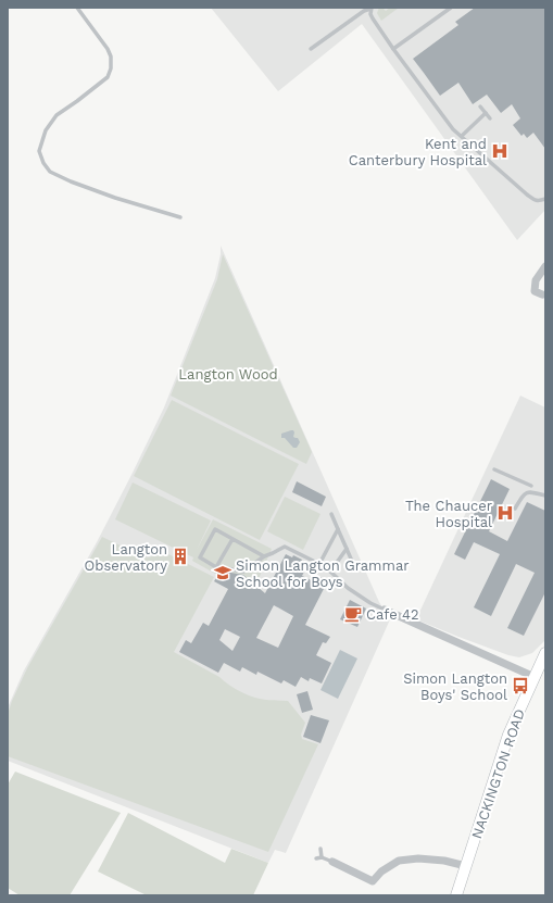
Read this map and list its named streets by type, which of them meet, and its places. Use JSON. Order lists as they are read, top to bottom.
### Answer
{
  "streets": {
    "main road": ["NACKINGTON ROAD"]
  },
  "parks": ["Langton Wood"],
  "places": {
    "hospital": ["Kent and Canterbury Hospital", "The Chaucer Hospital"],
    "building": ["Langton Observatory"],
    "school or university": ["Simon Langton Grammar School for Boys"],
    "cafe": ["Cafe 42"],
    "bus stop": ["Simon Langton Boys' School"]
  }
}
